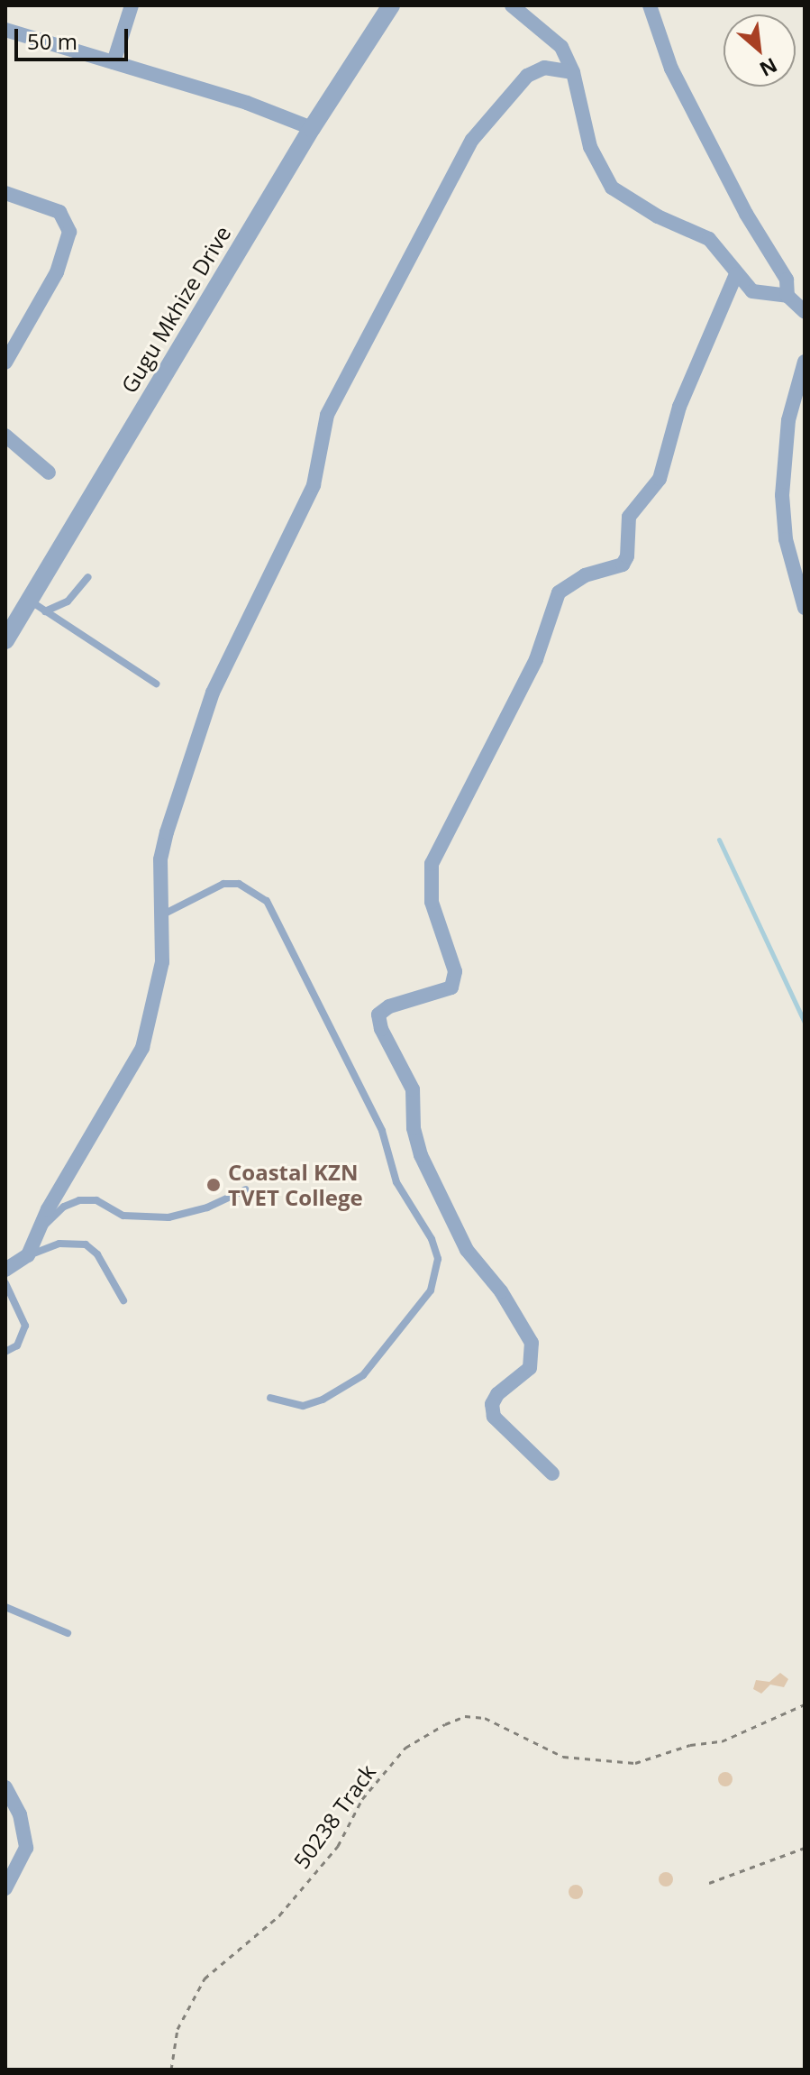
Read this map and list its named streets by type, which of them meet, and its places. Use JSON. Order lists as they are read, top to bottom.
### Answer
{
  "streets": {
    "street": ["Gugu Mkhize Drive"],
    "path": ["50238 Track"]
  },
  "places": ["Coastal KZN TVET College"],
  "scale_bar": "50 m",
  "north": "bottom right"
}
